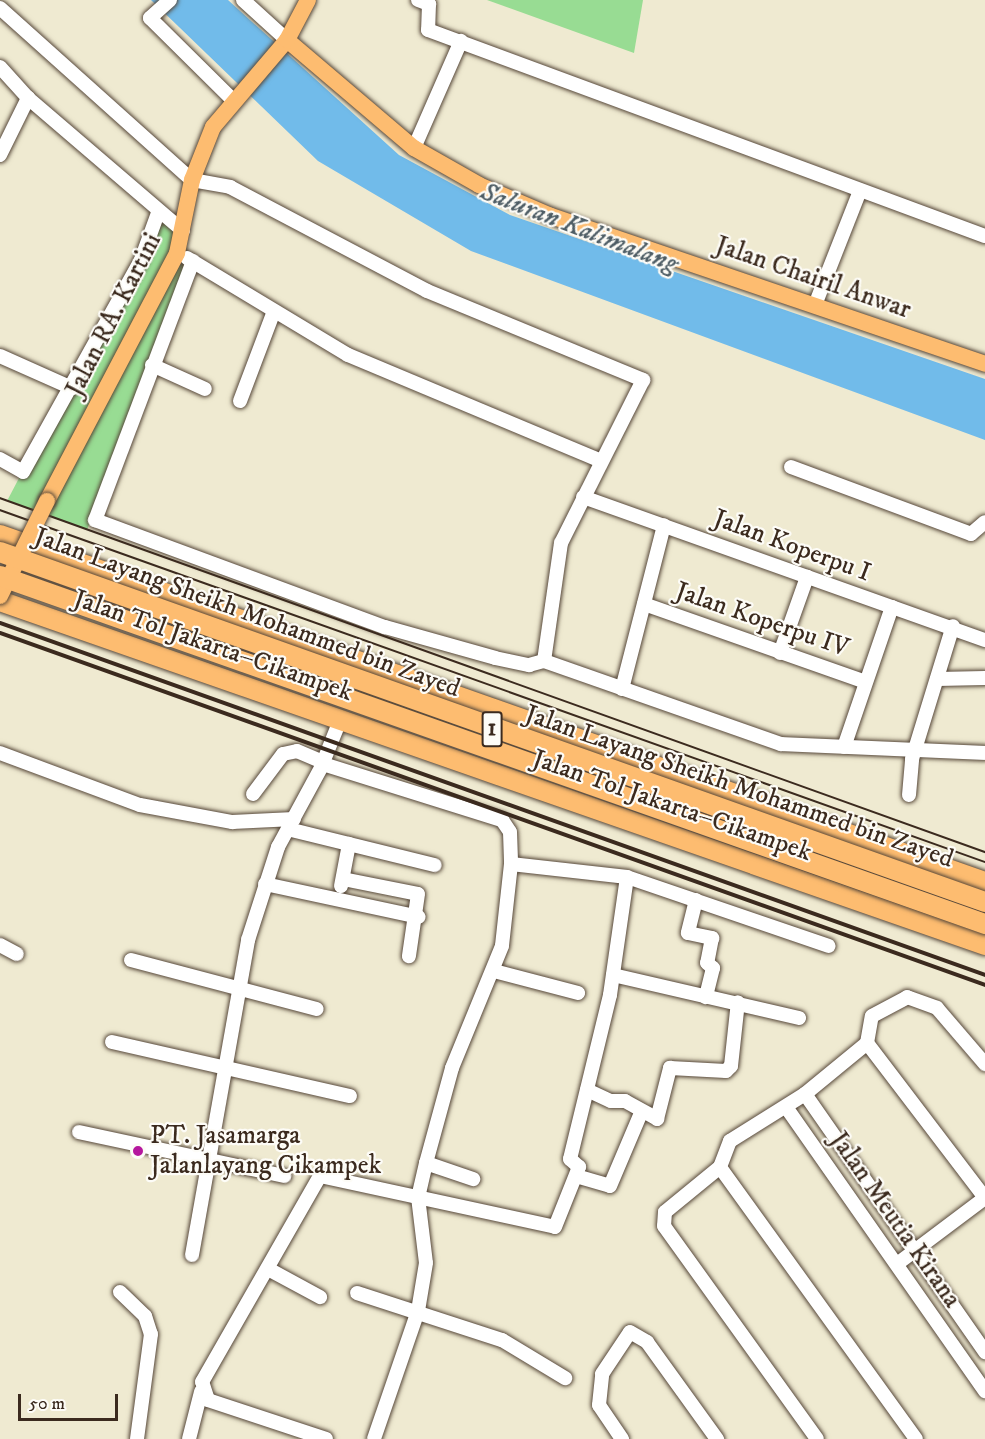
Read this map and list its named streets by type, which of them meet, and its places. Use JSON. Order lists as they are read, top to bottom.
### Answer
{
  "streets": {
    "highway": ["Jalan Layang Sheikh Mohammed bin Zayed", "Jalan Tol Jakarta–Cikampek", "1"],
    "main road": ["Jalan Chairil Anwar", "Jalan RA. Kartini"],
    "street": ["Jalan Koperpu I", "Jalan Koperpu IV", "Jalan Meutia Kirana"]
  },
  "crossings": [
    ["Jalan Chairil Anwar", "Jalan RA. Kartini"]
  ],
  "water": ["Saluran Kalimalang"],
  "places": ["PT. Jasamarga Jalanlayang Cikampek"],
  "scale_bar": "50 m"
}
